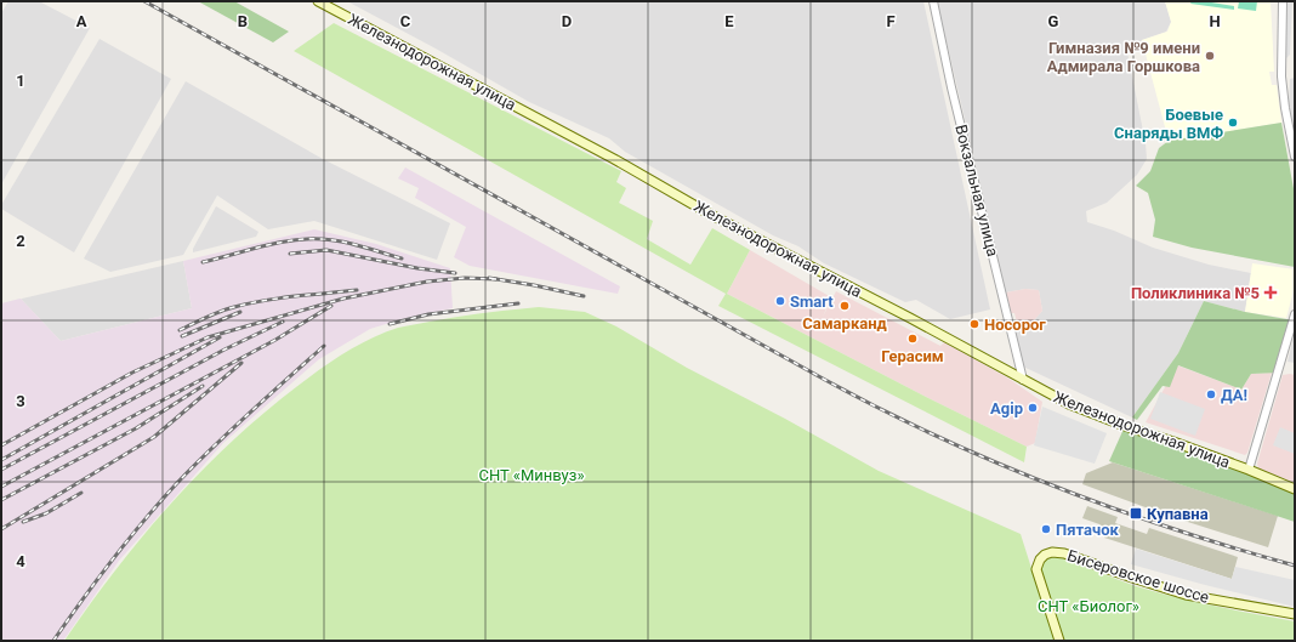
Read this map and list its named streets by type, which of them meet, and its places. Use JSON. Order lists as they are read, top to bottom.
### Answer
{
  "streets": {
    "main road": ["Железнодорожная улица", "Бисеровское шоссе"],
    "street": ["Вокзальная улица"]
  },
  "crossings": [
    ["Железнодорожная улица", "Вокзальная улица"]
  ],
  "parks": ["СНТ «Минвуз»", "СНТ «Биолог»"],
  "places": {
    "other": [
      "Гимназия №9 имени Адмирала Горшкова",
      "Боевые Снаряды ВМФ",
      "Smart",
      "Самарканд",
      "Носорог",
      "Герасим",
      "ДА!",
      "Agip",
      "Пятачок"
    ],
    "health": ["Поликлиника №5"],
    "transit": ["Купавна"]
  },
  "grid": {
    "columns": [
      "A",
      "B",
      "C",
      "D",
      "E",
      "F",
      "G",
      "H"
    ],
    "rows": [
      "1",
      "2",
      "3",
      "4"
    ]
  }
}
